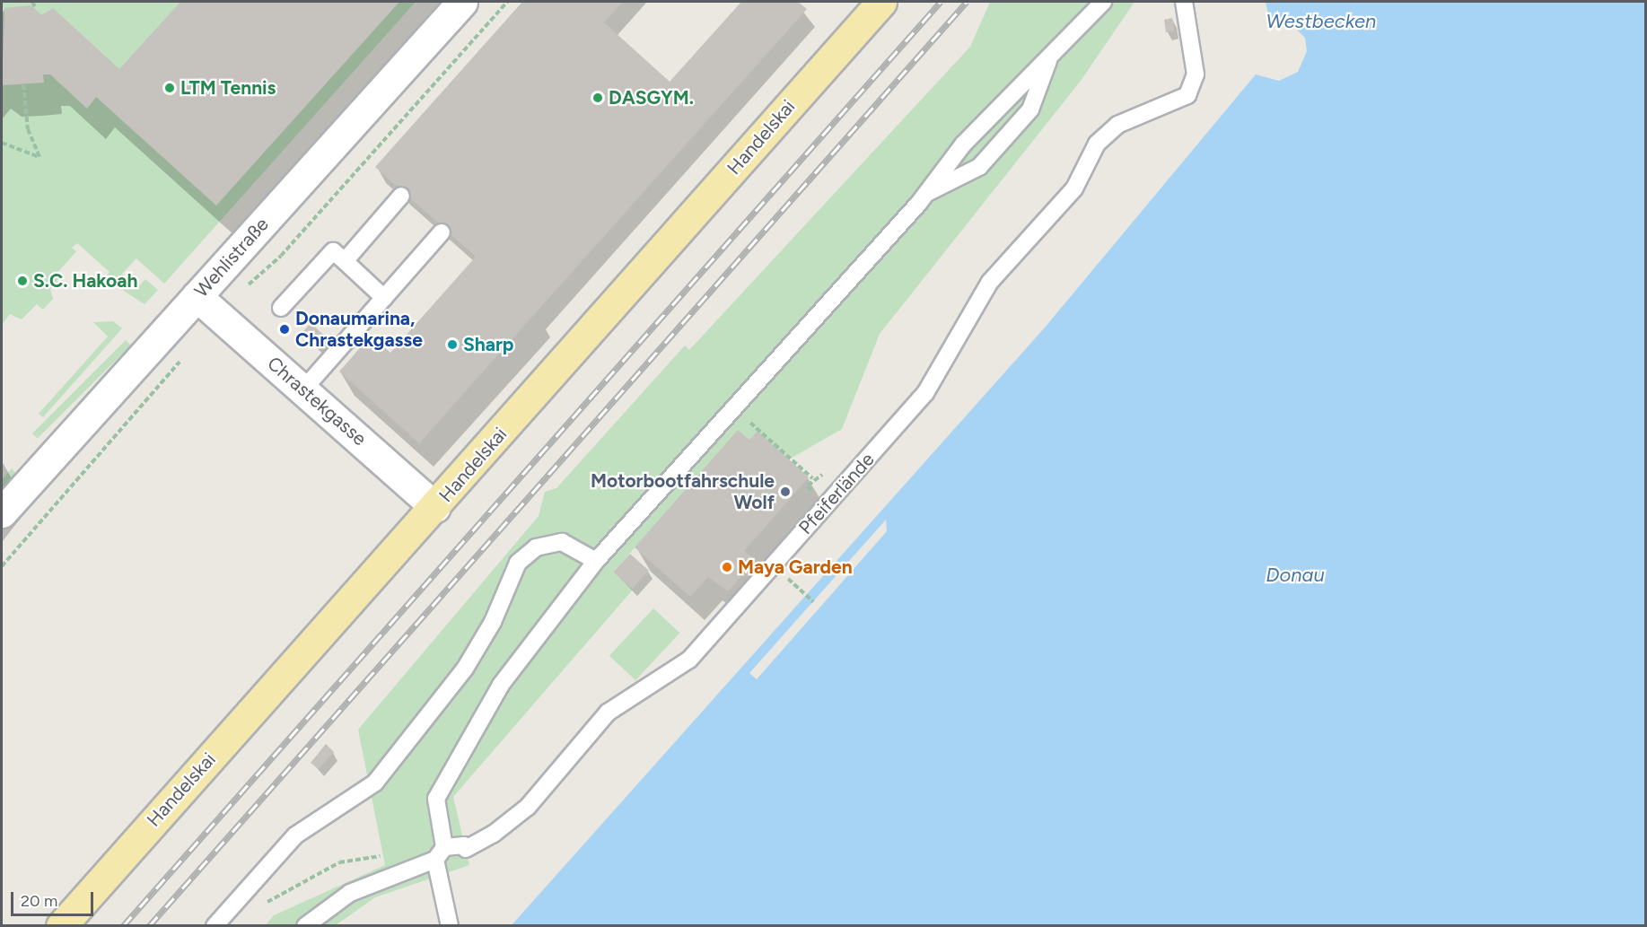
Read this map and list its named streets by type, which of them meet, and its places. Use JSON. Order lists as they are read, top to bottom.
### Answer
{
  "streets": {
    "main road": ["Handelskai"],
    "street": ["Wehlistraße", "Chrastekgasse"],
    "lane": ["Pfeiferlände"]
  },
  "crossings": [
    ["Handelskai", "Chrastekgasse"],
    ["Wehlistraße", "Chrastekgasse"]
  ],
  "water": ["Westbecken", "Donau"],
  "places": [
    "LTM Tennis",
    "DASGYM.",
    "S.C. Hakoah",
    "Donaumarina, Chrastekgasse",
    "Sharp",
    "Motorbootfahrschule Wolf",
    "Maya Garden"
  ],
  "scale_bar": "20 m"
}
